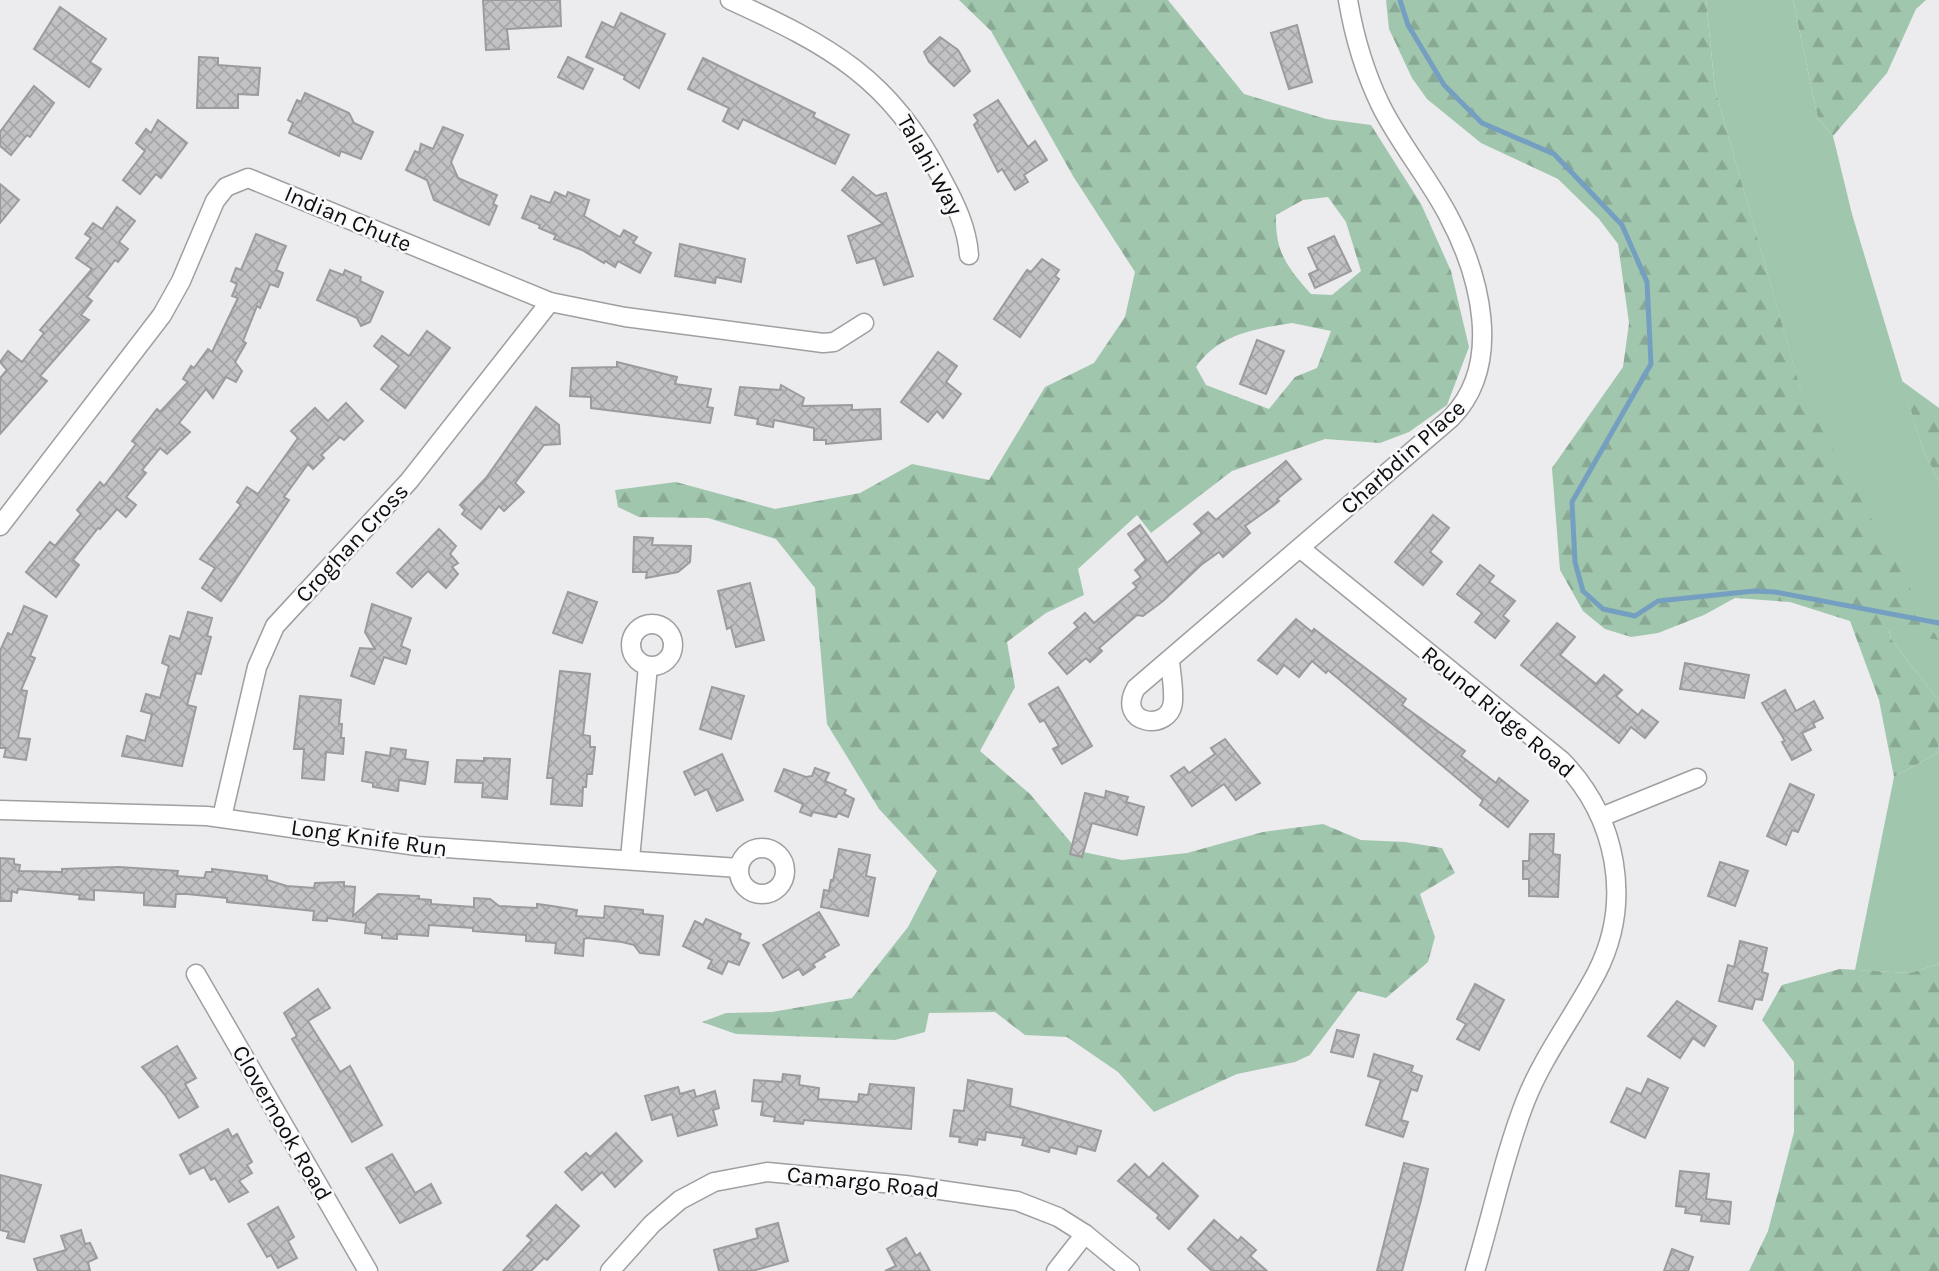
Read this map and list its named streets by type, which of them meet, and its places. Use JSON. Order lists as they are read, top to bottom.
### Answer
{
  "streets": {
    "street": [
      "Talahi Way",
      "Indian Chute",
      "Charbdin Place",
      "Croghan Cross",
      "Round Ridge Road",
      "Long Knife Run",
      "Clovernook Road",
      "Camargo Road"
    ]
  },
  "crossings": [
    ["Indian Chute", "Croghan Cross"],
    ["Charbdin Place", "Round Ridge Road"],
    ["Croghan Cross", "Long Knife Run"]
  ]
}
